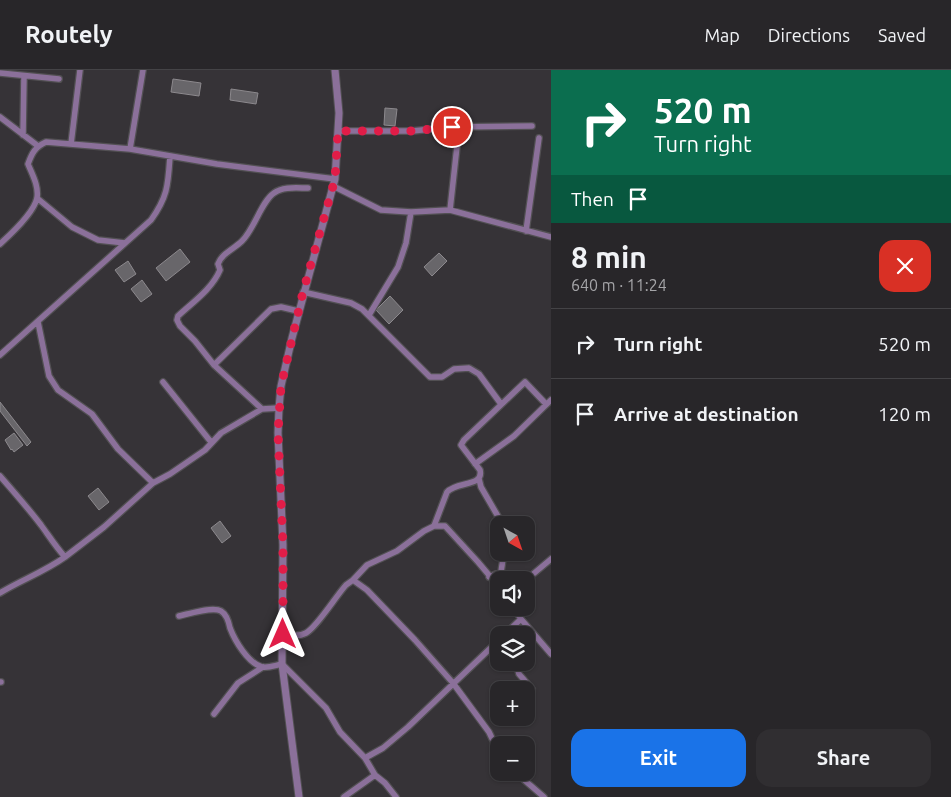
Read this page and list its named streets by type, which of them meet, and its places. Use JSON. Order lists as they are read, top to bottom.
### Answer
{
  "north": "bottom right",
  "page": {
    "header": "Routely",
    "nav": ["Map", "Directions", "Saved"],
    "turn": ["520 m", "Turn right"],
    "then": "Then",
    "heading": ["8 min", "640 m · 11:24"],
    "list": [
      {
        "name": "Turn right",
        "value": "520 m"
      },
      {
        "name": "Arrive at destination",
        "value": "120 m"
      }
    ],
    "map_buttons": ["+", "−"],
    "buttons": ["Exit", "Share"]
  }
}
